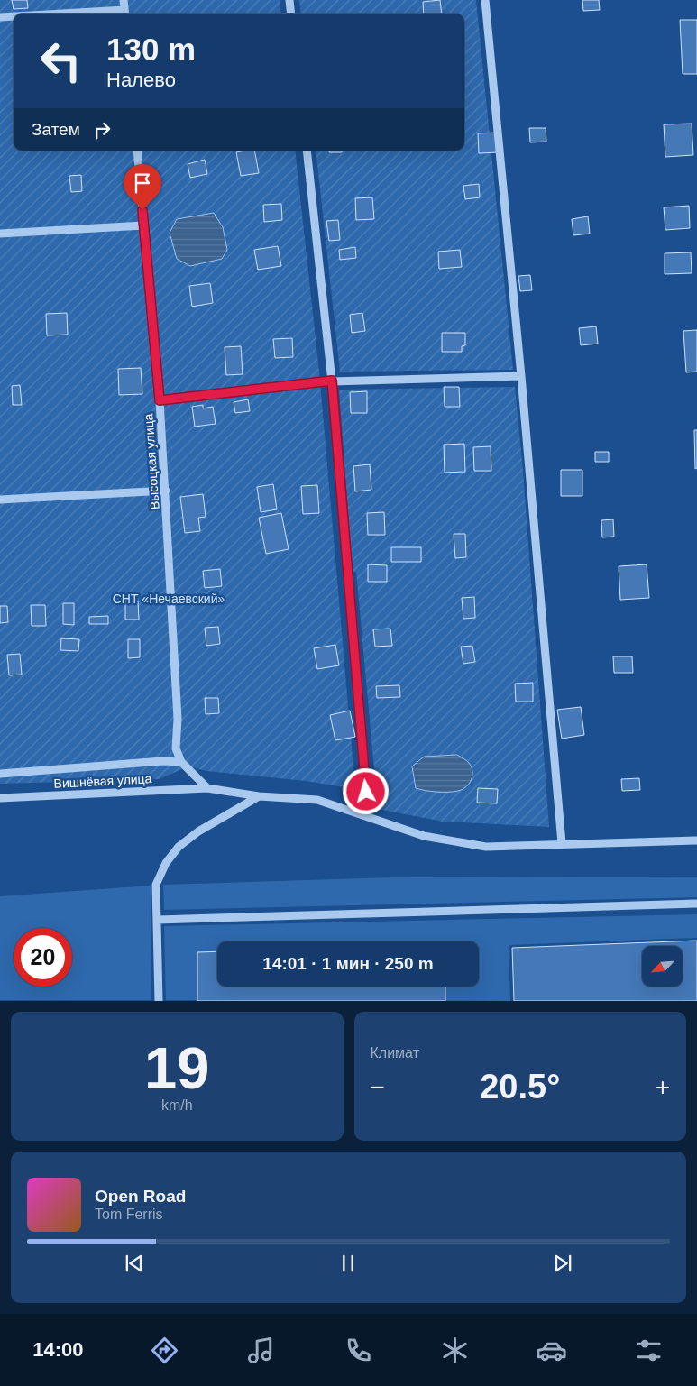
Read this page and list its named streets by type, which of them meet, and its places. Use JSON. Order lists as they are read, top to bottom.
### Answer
{
  "streets": {
    "street": ["Высоцкая улица", "Вишнёвая улица"]
  },
  "parks": ["СНТ «Нечаевский»"],
  "north": "bottom left",
  "page": {
    "turn": ["130 m", "Налево"],
    "then": "Затем",
    "limit": "20",
    "trip": "14:01 · 1 мин · 250 m",
    "tile": [
      ["19", "km/h"],
      "Климат"
    ],
    "heat": ["−", "20.5°", "+"],
    "song": ["Open Road", "Tom Ferris"],
    "tabs": "14:00"
  }
}
